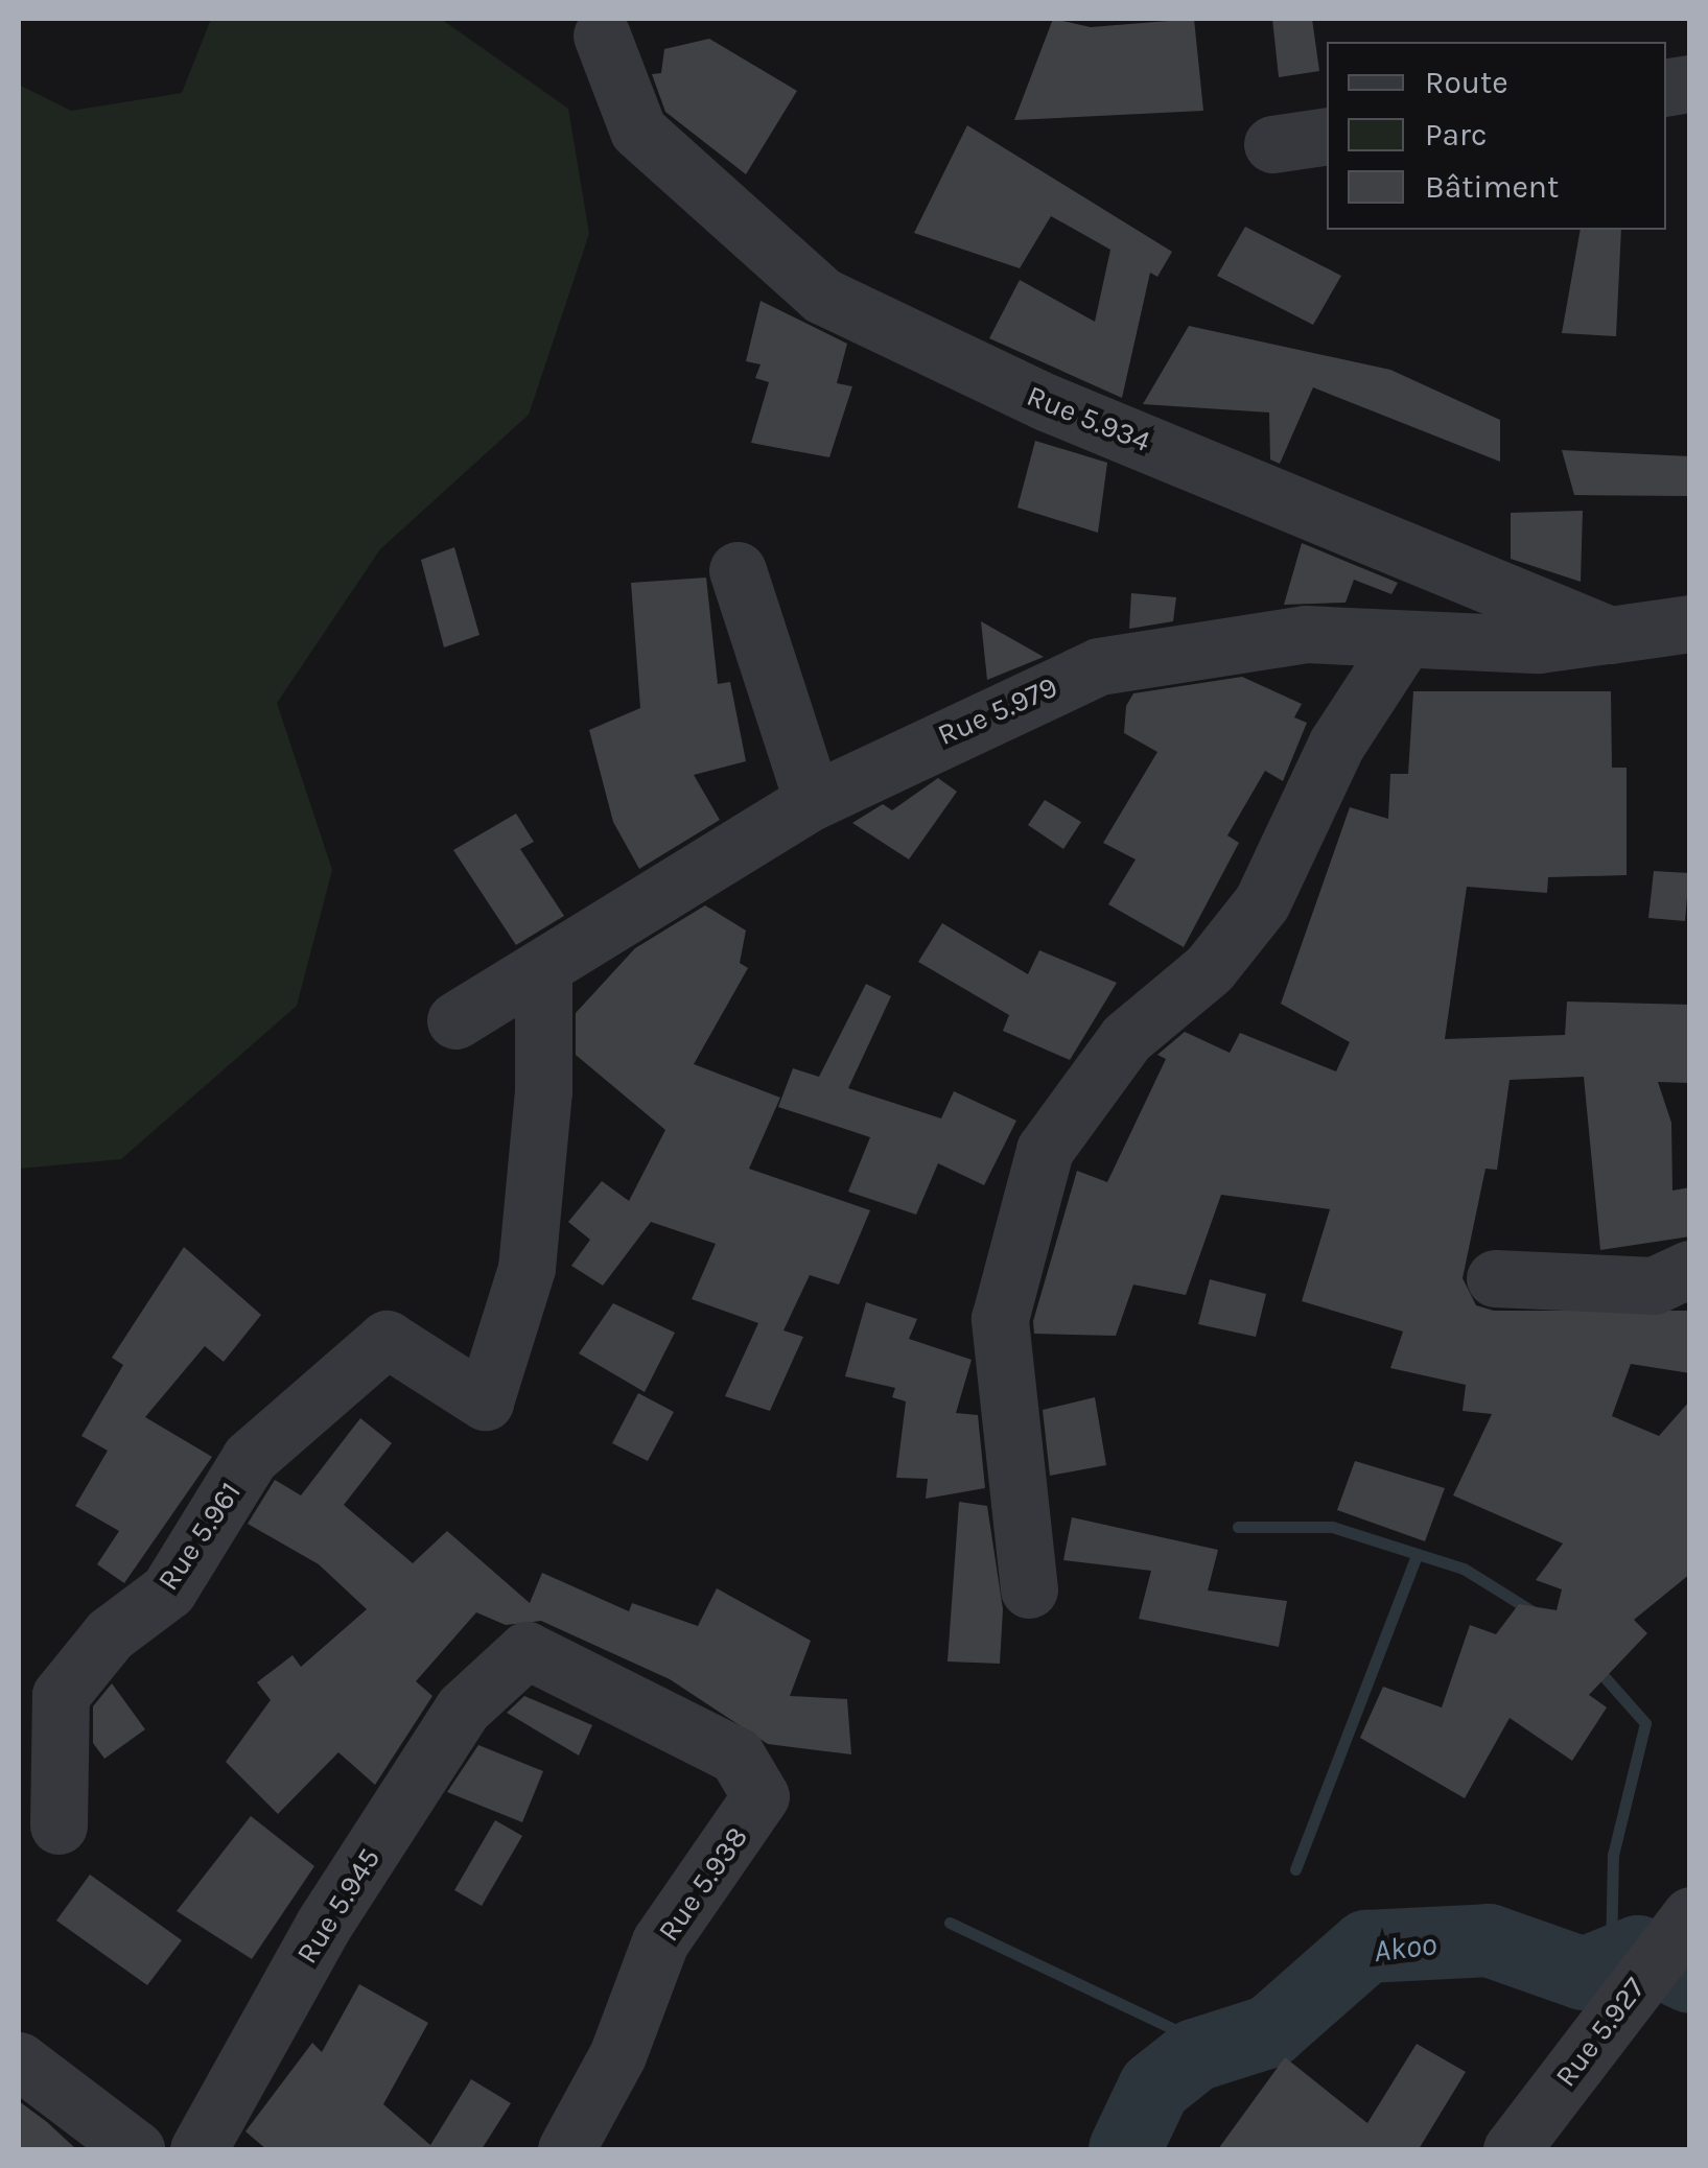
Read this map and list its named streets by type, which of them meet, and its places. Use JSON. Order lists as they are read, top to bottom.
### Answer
{
  "streets": {
    "street": [
      "Rue 5.934",
      "Rue 5.979",
      "Rue 5.961",
      "Rue 5.938",
      "Rue 5.945",
      "Rue 5.927"
    ]
  },
  "crossings": [
    ["Rue 5.934", "Rue 5.979"],
    ["Rue 5.979", "Rue 5.961"],
    ["Rue 5.938", "Rue 5.945"]
  ],
  "water": ["Akoo"],
  "legend": ["Route", "Parc", "Bâtiment"]
}
